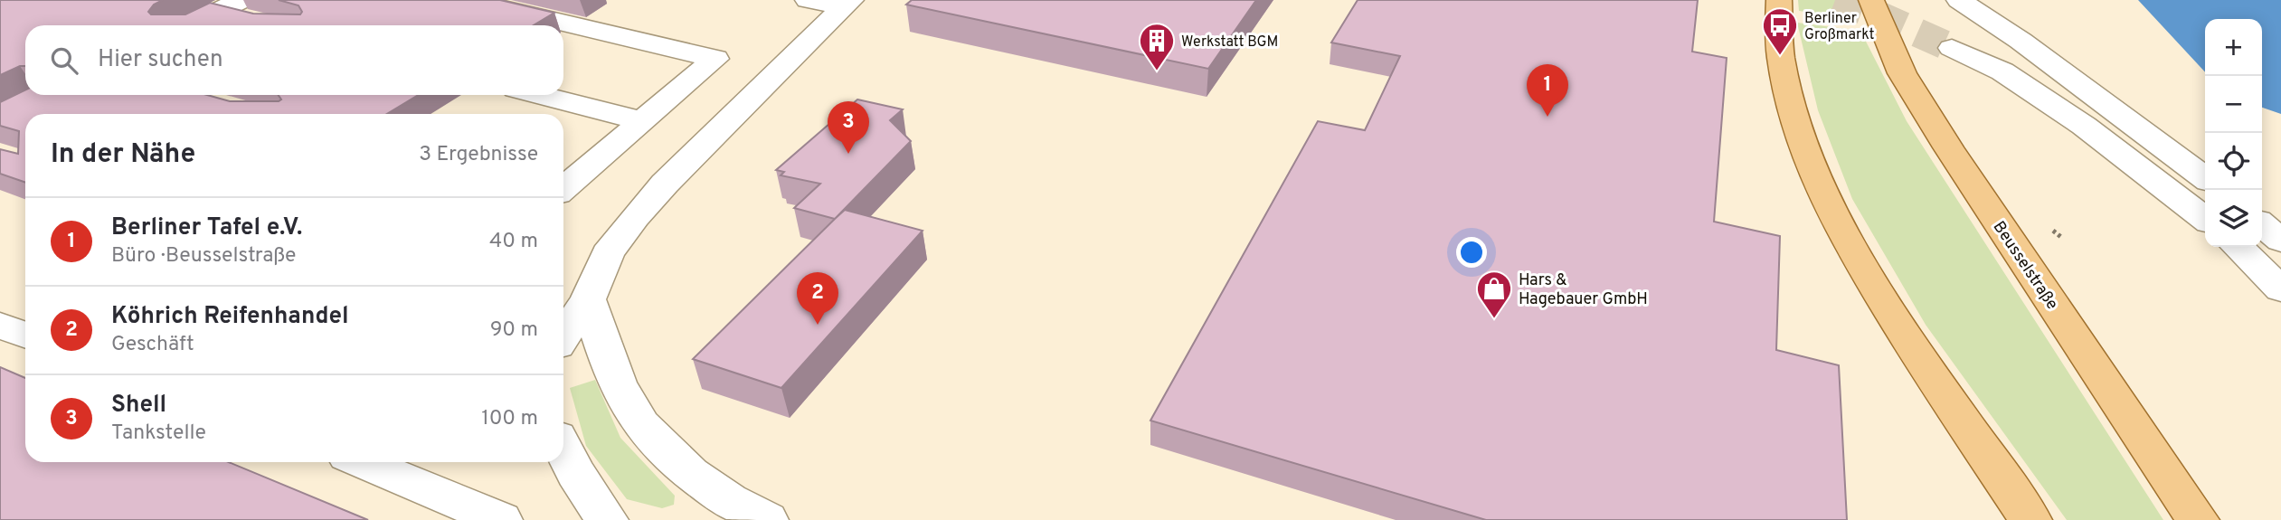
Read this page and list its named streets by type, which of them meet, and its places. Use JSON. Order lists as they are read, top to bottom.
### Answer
{
  "streets": {
    "main road": ["Beusselstraße"]
  },
  "places": {
    "bus stop": ["Berliner Großmarkt"],
    "building": ["Werkstatt BGM"],
    "shop": ["Hars & Hagebauer GmbH"]
  },
  "page": {
    "map_buttons": ["+", "−"],
    "search": "Hier suchen",
    "pins": ["1", "3", "2"],
    "heading": ["In der Nähe", "3 Ergebnisse"],
    "list": [
      {
        "mark": "1",
        "name": "Berliner Tafel e.V.",
        "note": "Büro · Beusselstraße",
        "value": "40 m"
      },
      {
        "mark": "2",
        "name": "Köhrich Reifenhandel",
        "note": "Geschäft",
        "value": "90 m"
      },
      {
        "mark": "3",
        "name": "Shell",
        "note": "Tankstelle",
        "value": "100 m"
      }
    ]
  }
}
